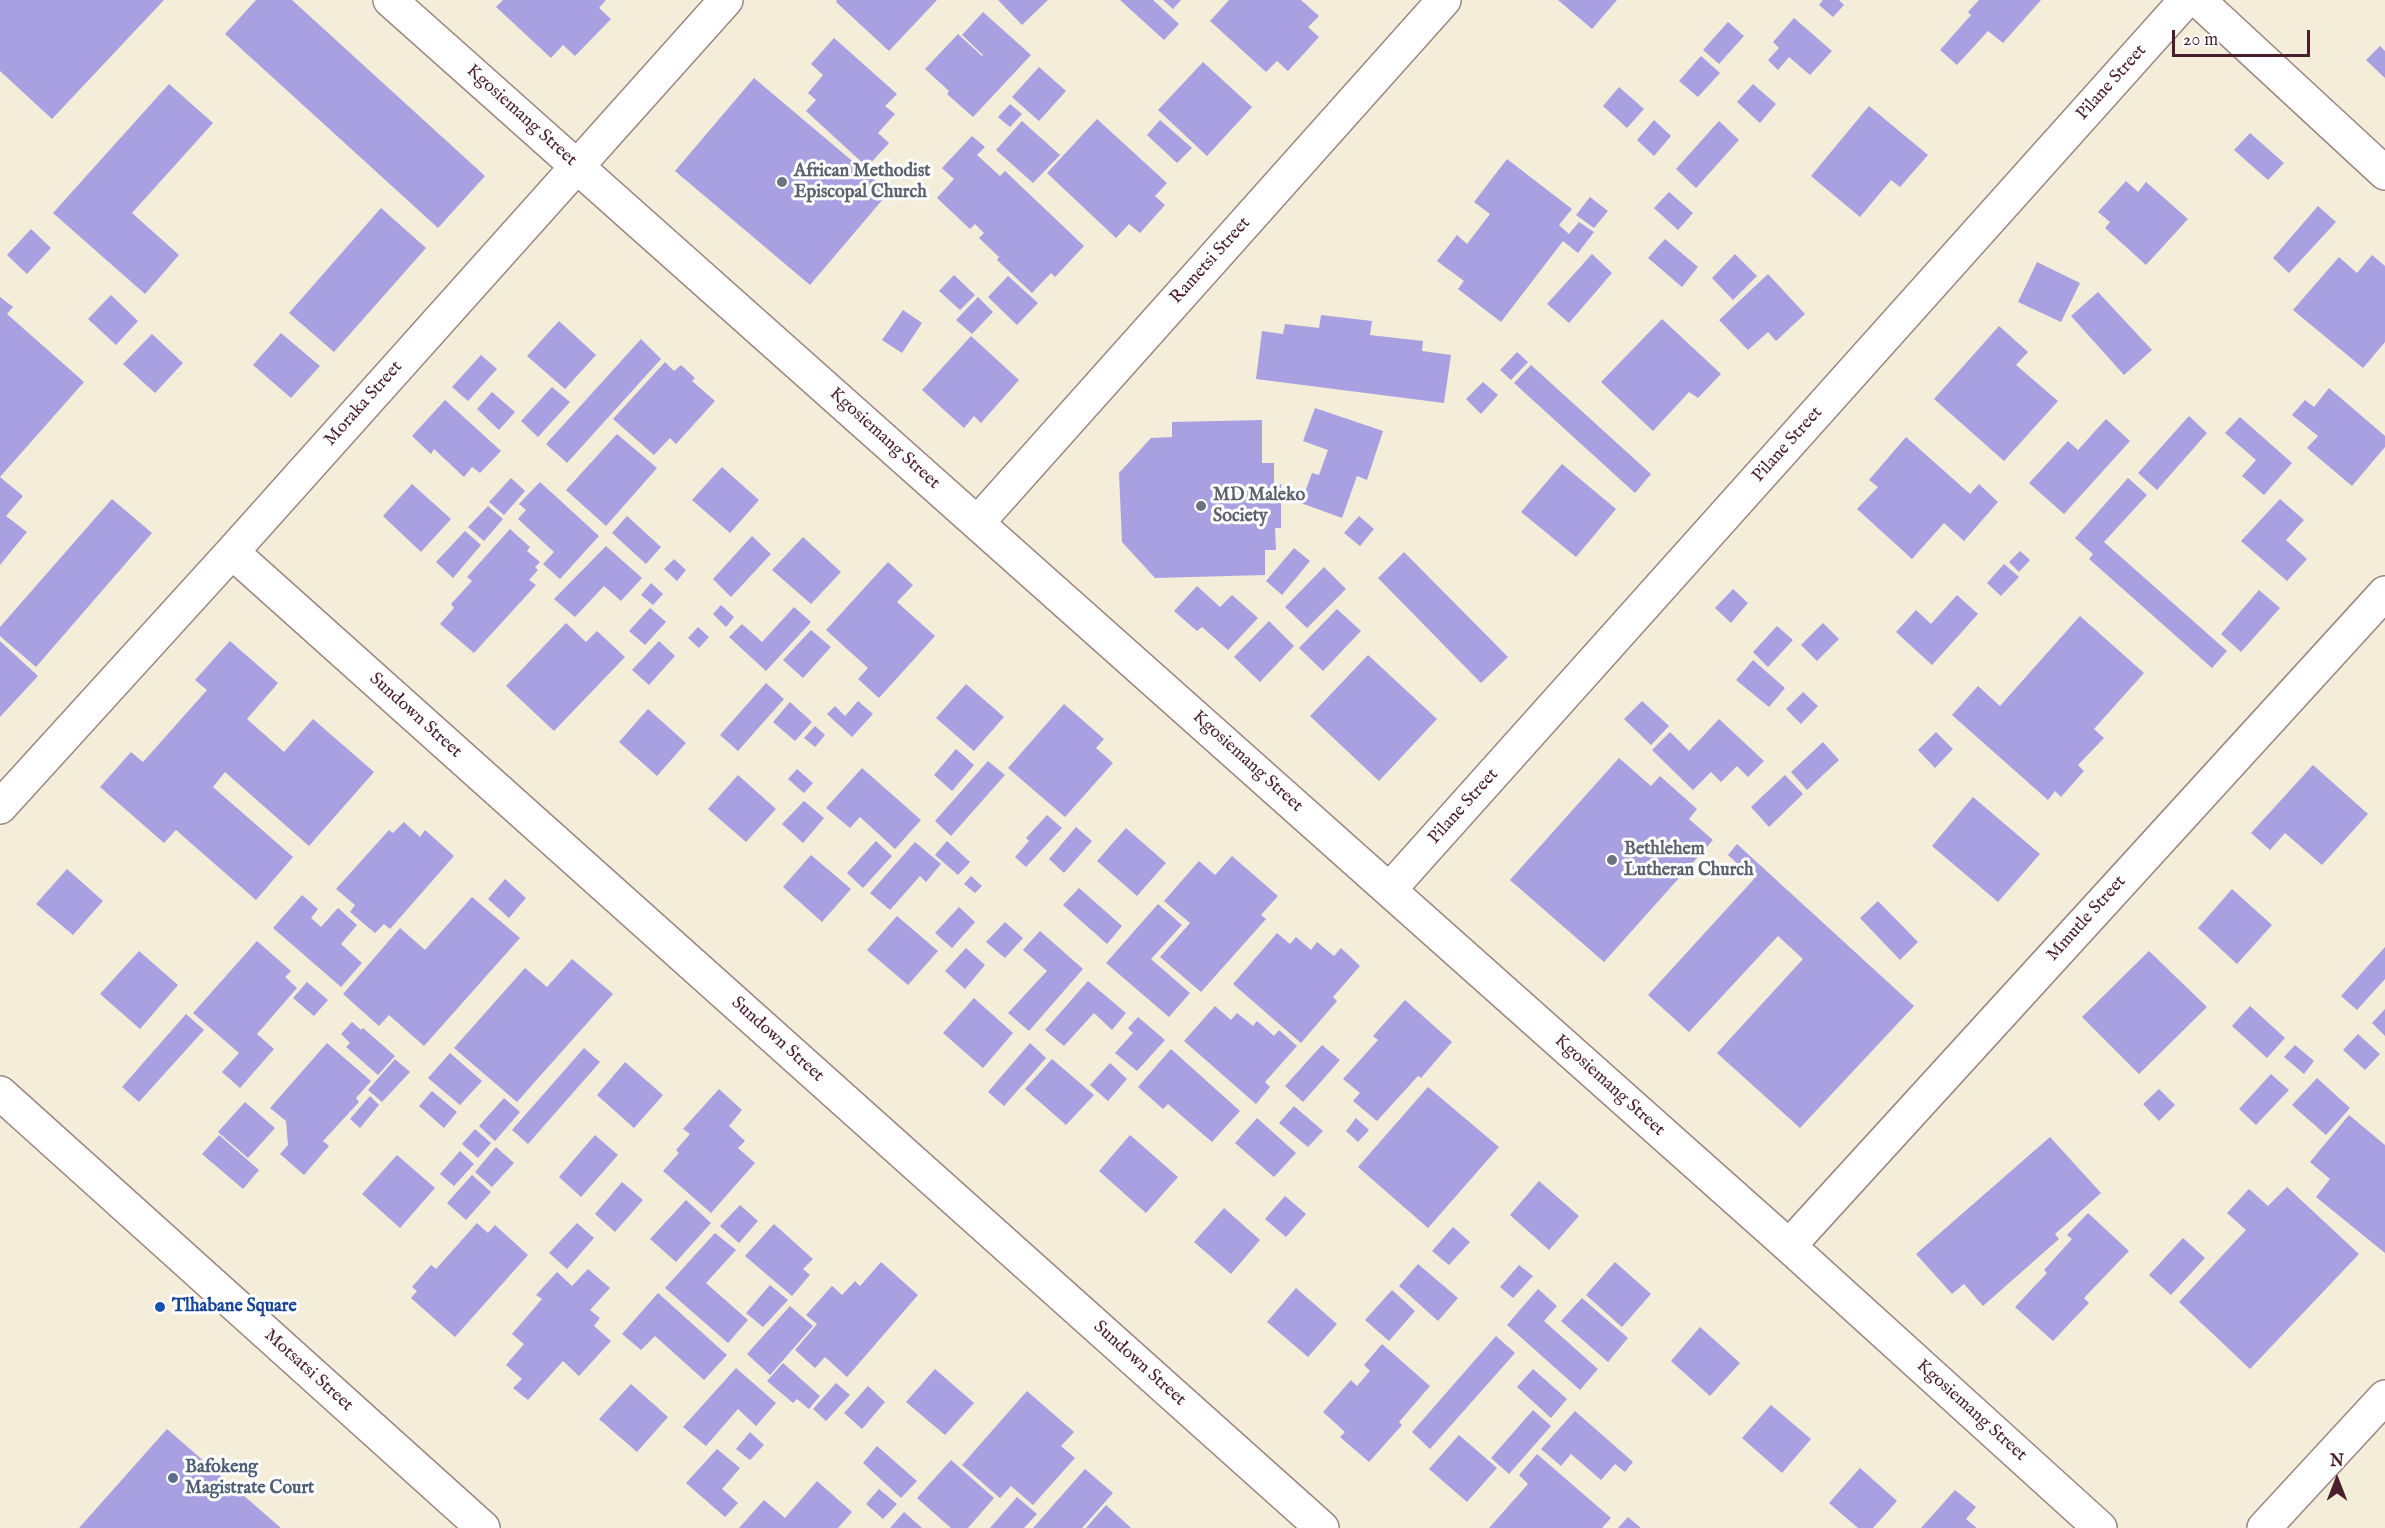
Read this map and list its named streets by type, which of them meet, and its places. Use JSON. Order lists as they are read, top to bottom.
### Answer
{
  "streets": {
    "street": [
      "Pilane Street",
      "Kgosiemang Street",
      "Rametsi Street",
      "Moraka Street",
      "Sundown Street",
      "Mmutle Street",
      "Motsatsi Street"
    ]
  },
  "crossings": [
    ["Pilane Street", "Kgosiemang Street"],
    ["Kgosiemang Street", "Rametsi Street"],
    ["Kgosiemang Street", "Moraka Street"],
    ["Kgosiemang Street", "Mmutle Street"],
    ["Moraka Street", "Sundown Street"]
  ],
  "places": [
    "African Methodist Episcopal Church",
    "MD Maleko Society",
    "Bethlehem Lutheran Church",
    "Tlhabane Square",
    "Bafokeng Magistrate Court"
  ],
  "scale_bar": "20 m",
  "north": "top"
}
